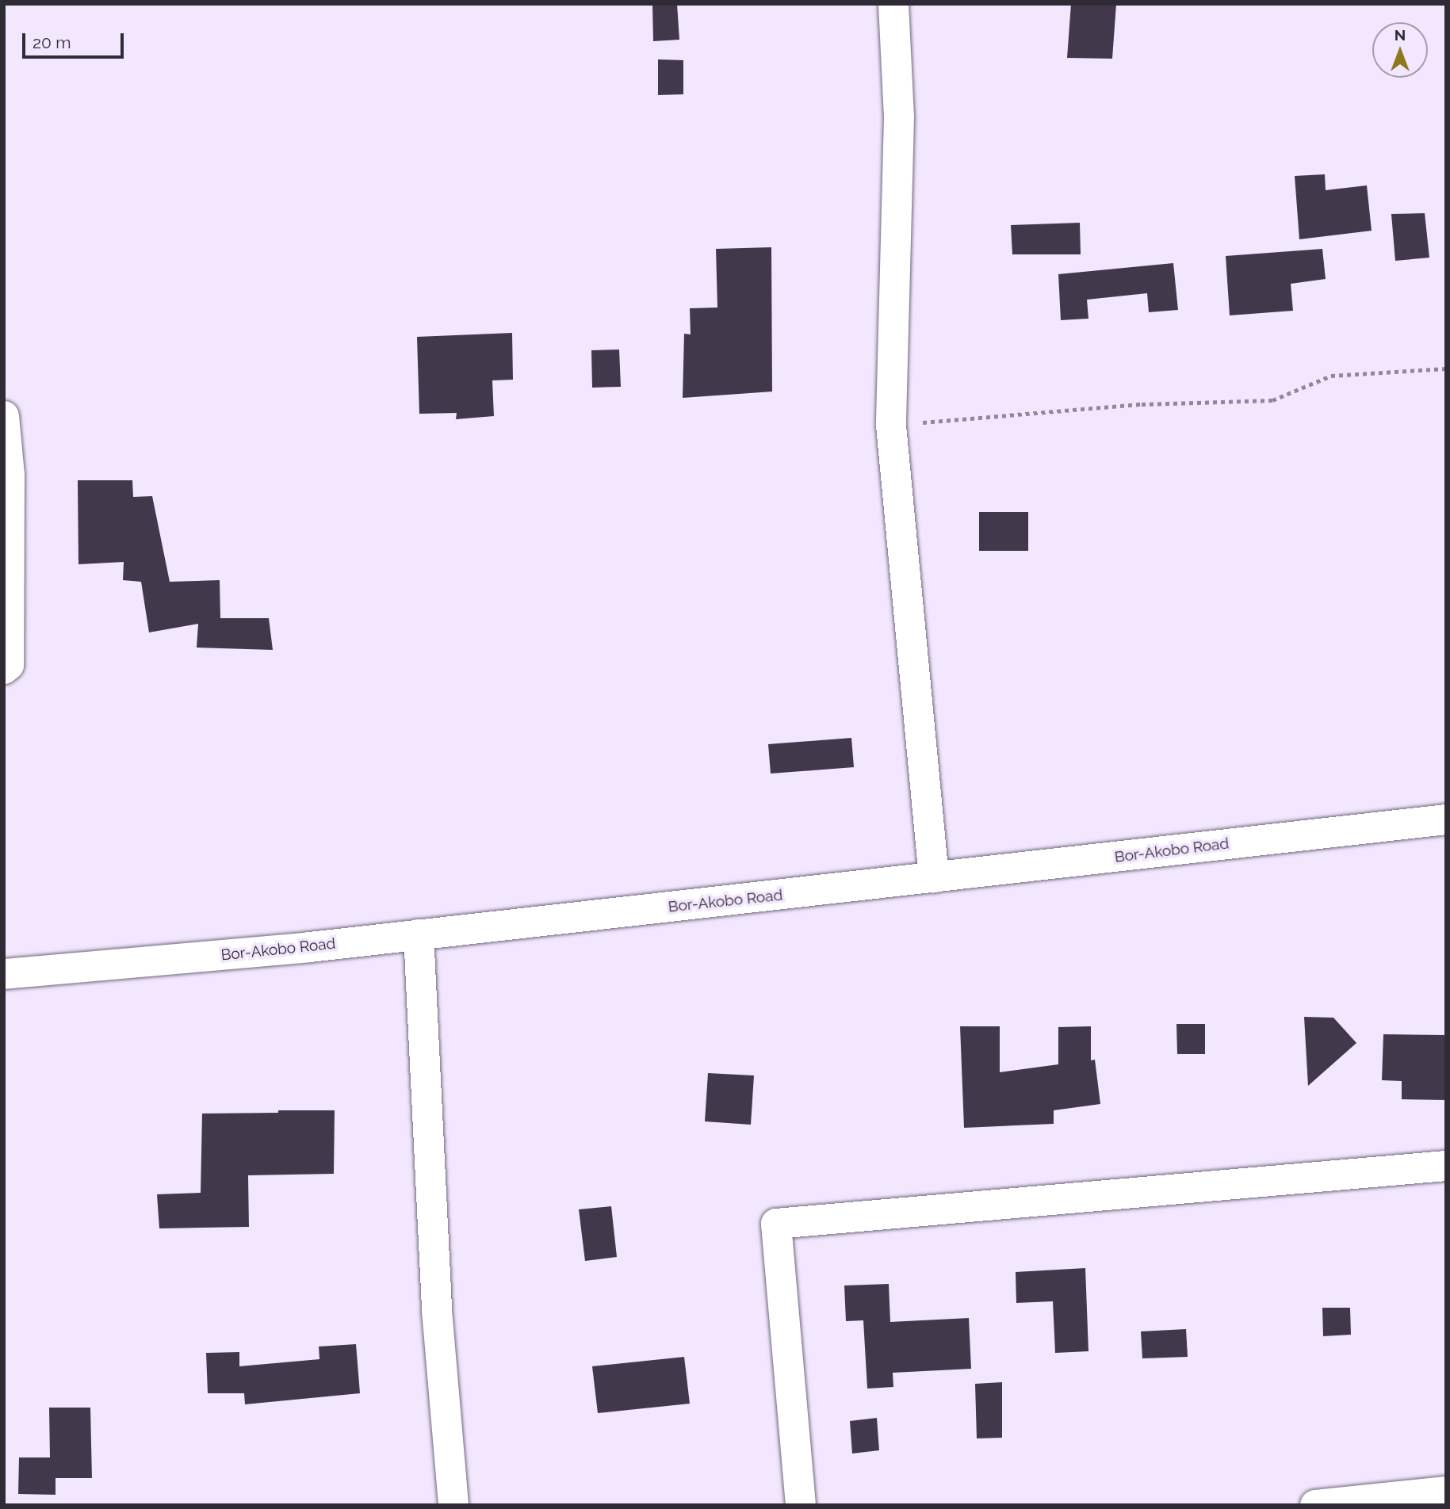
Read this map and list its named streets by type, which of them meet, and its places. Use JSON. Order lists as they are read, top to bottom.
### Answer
{
  "streets": {
    "street": ["Bor-Akobo Road"]
  },
  "scale_bar": "20 m",
  "north": "top"
}
